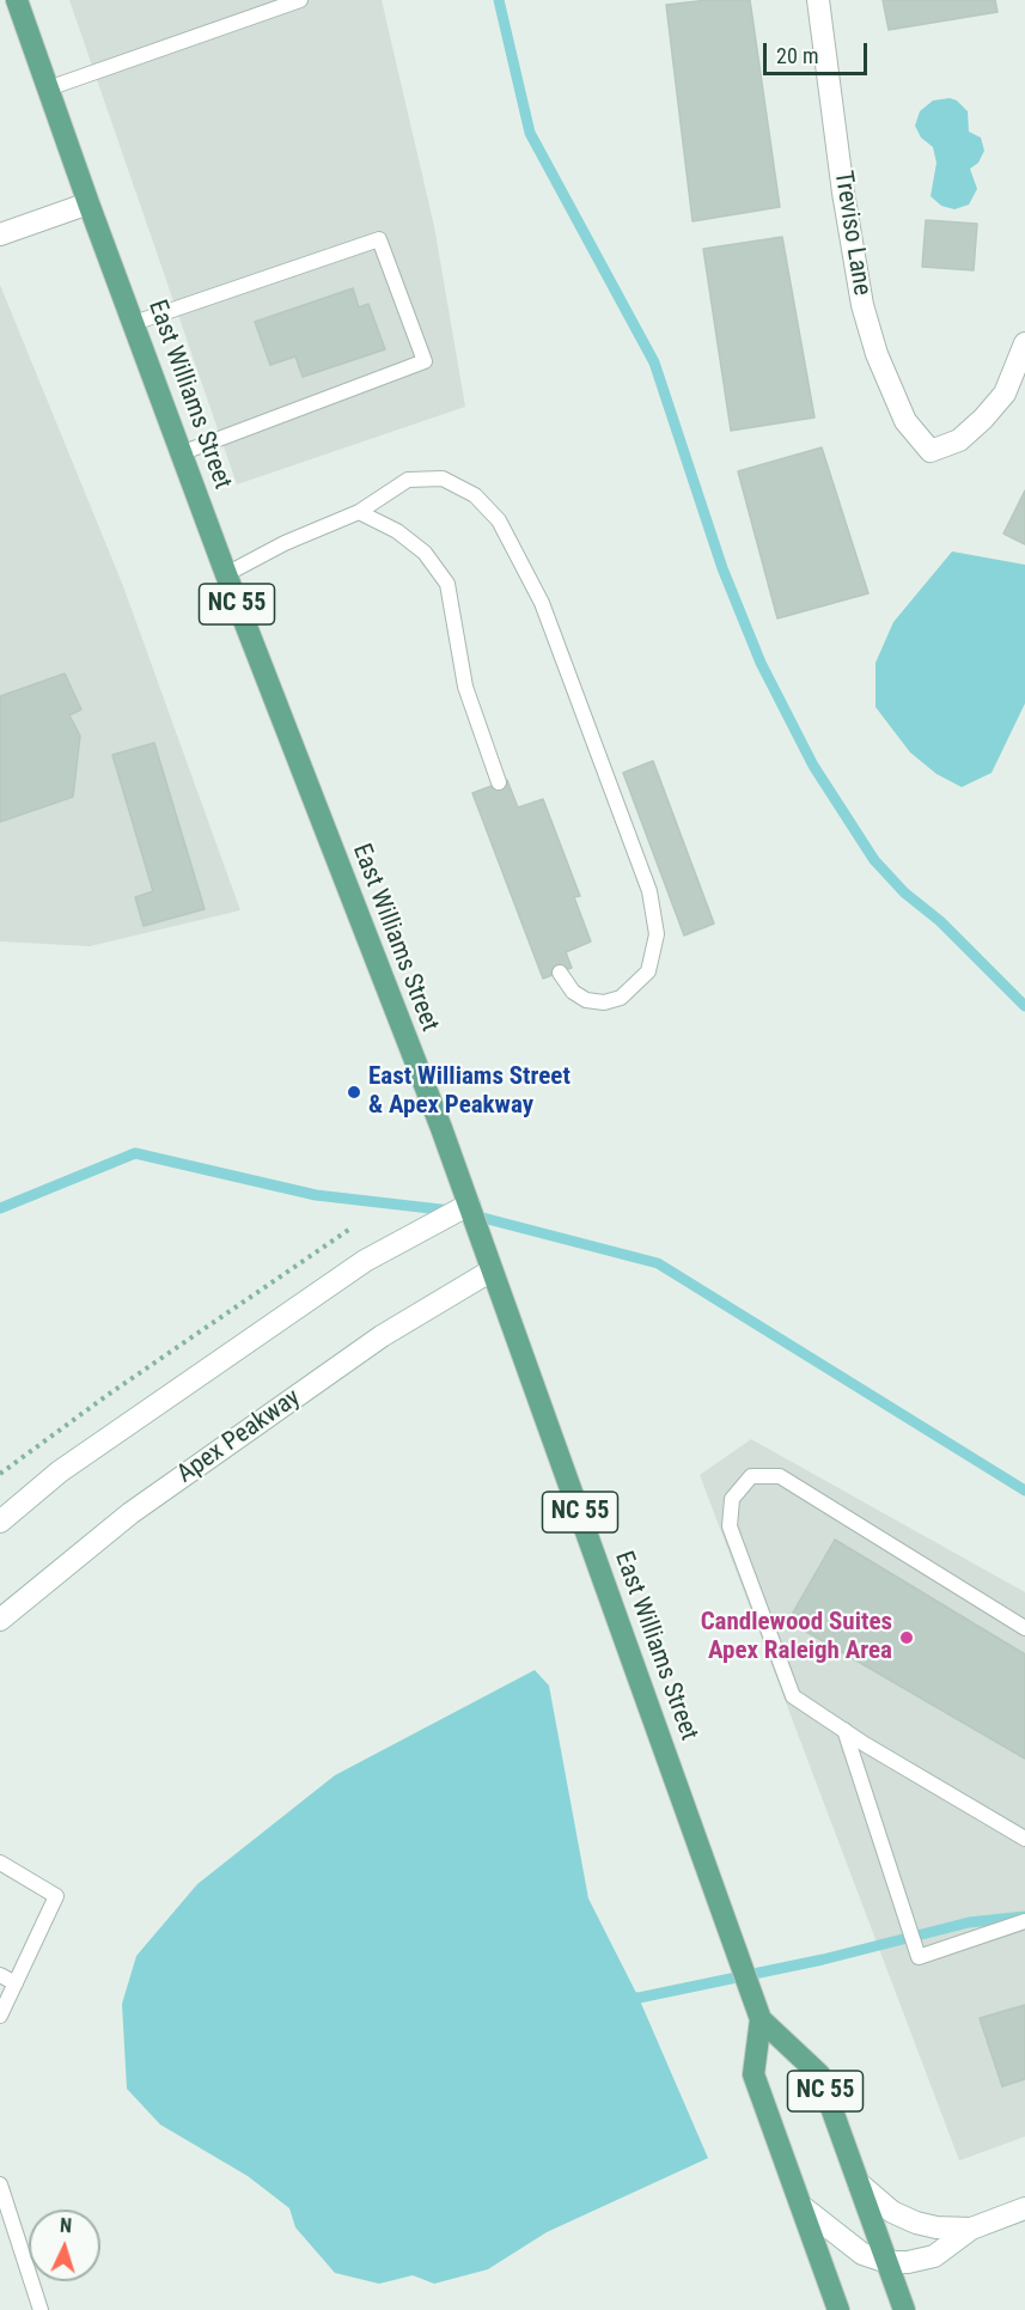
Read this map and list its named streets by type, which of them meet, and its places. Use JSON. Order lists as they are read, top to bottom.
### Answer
{
  "streets": {
    "main road": [
      "Treviso Lane",
      "East Williams Street",
      "NC 55",
      "Apex Peakway"
    ]
  },
  "crossings": [
    ["East Williams Street", "Apex Peakway"]
  ],
  "places": ["East Williams Street & Apex Peakway", "Candlewood Suites Apex Raleigh Area"],
  "scale_bar": "20 m",
  "north": "top"
}
